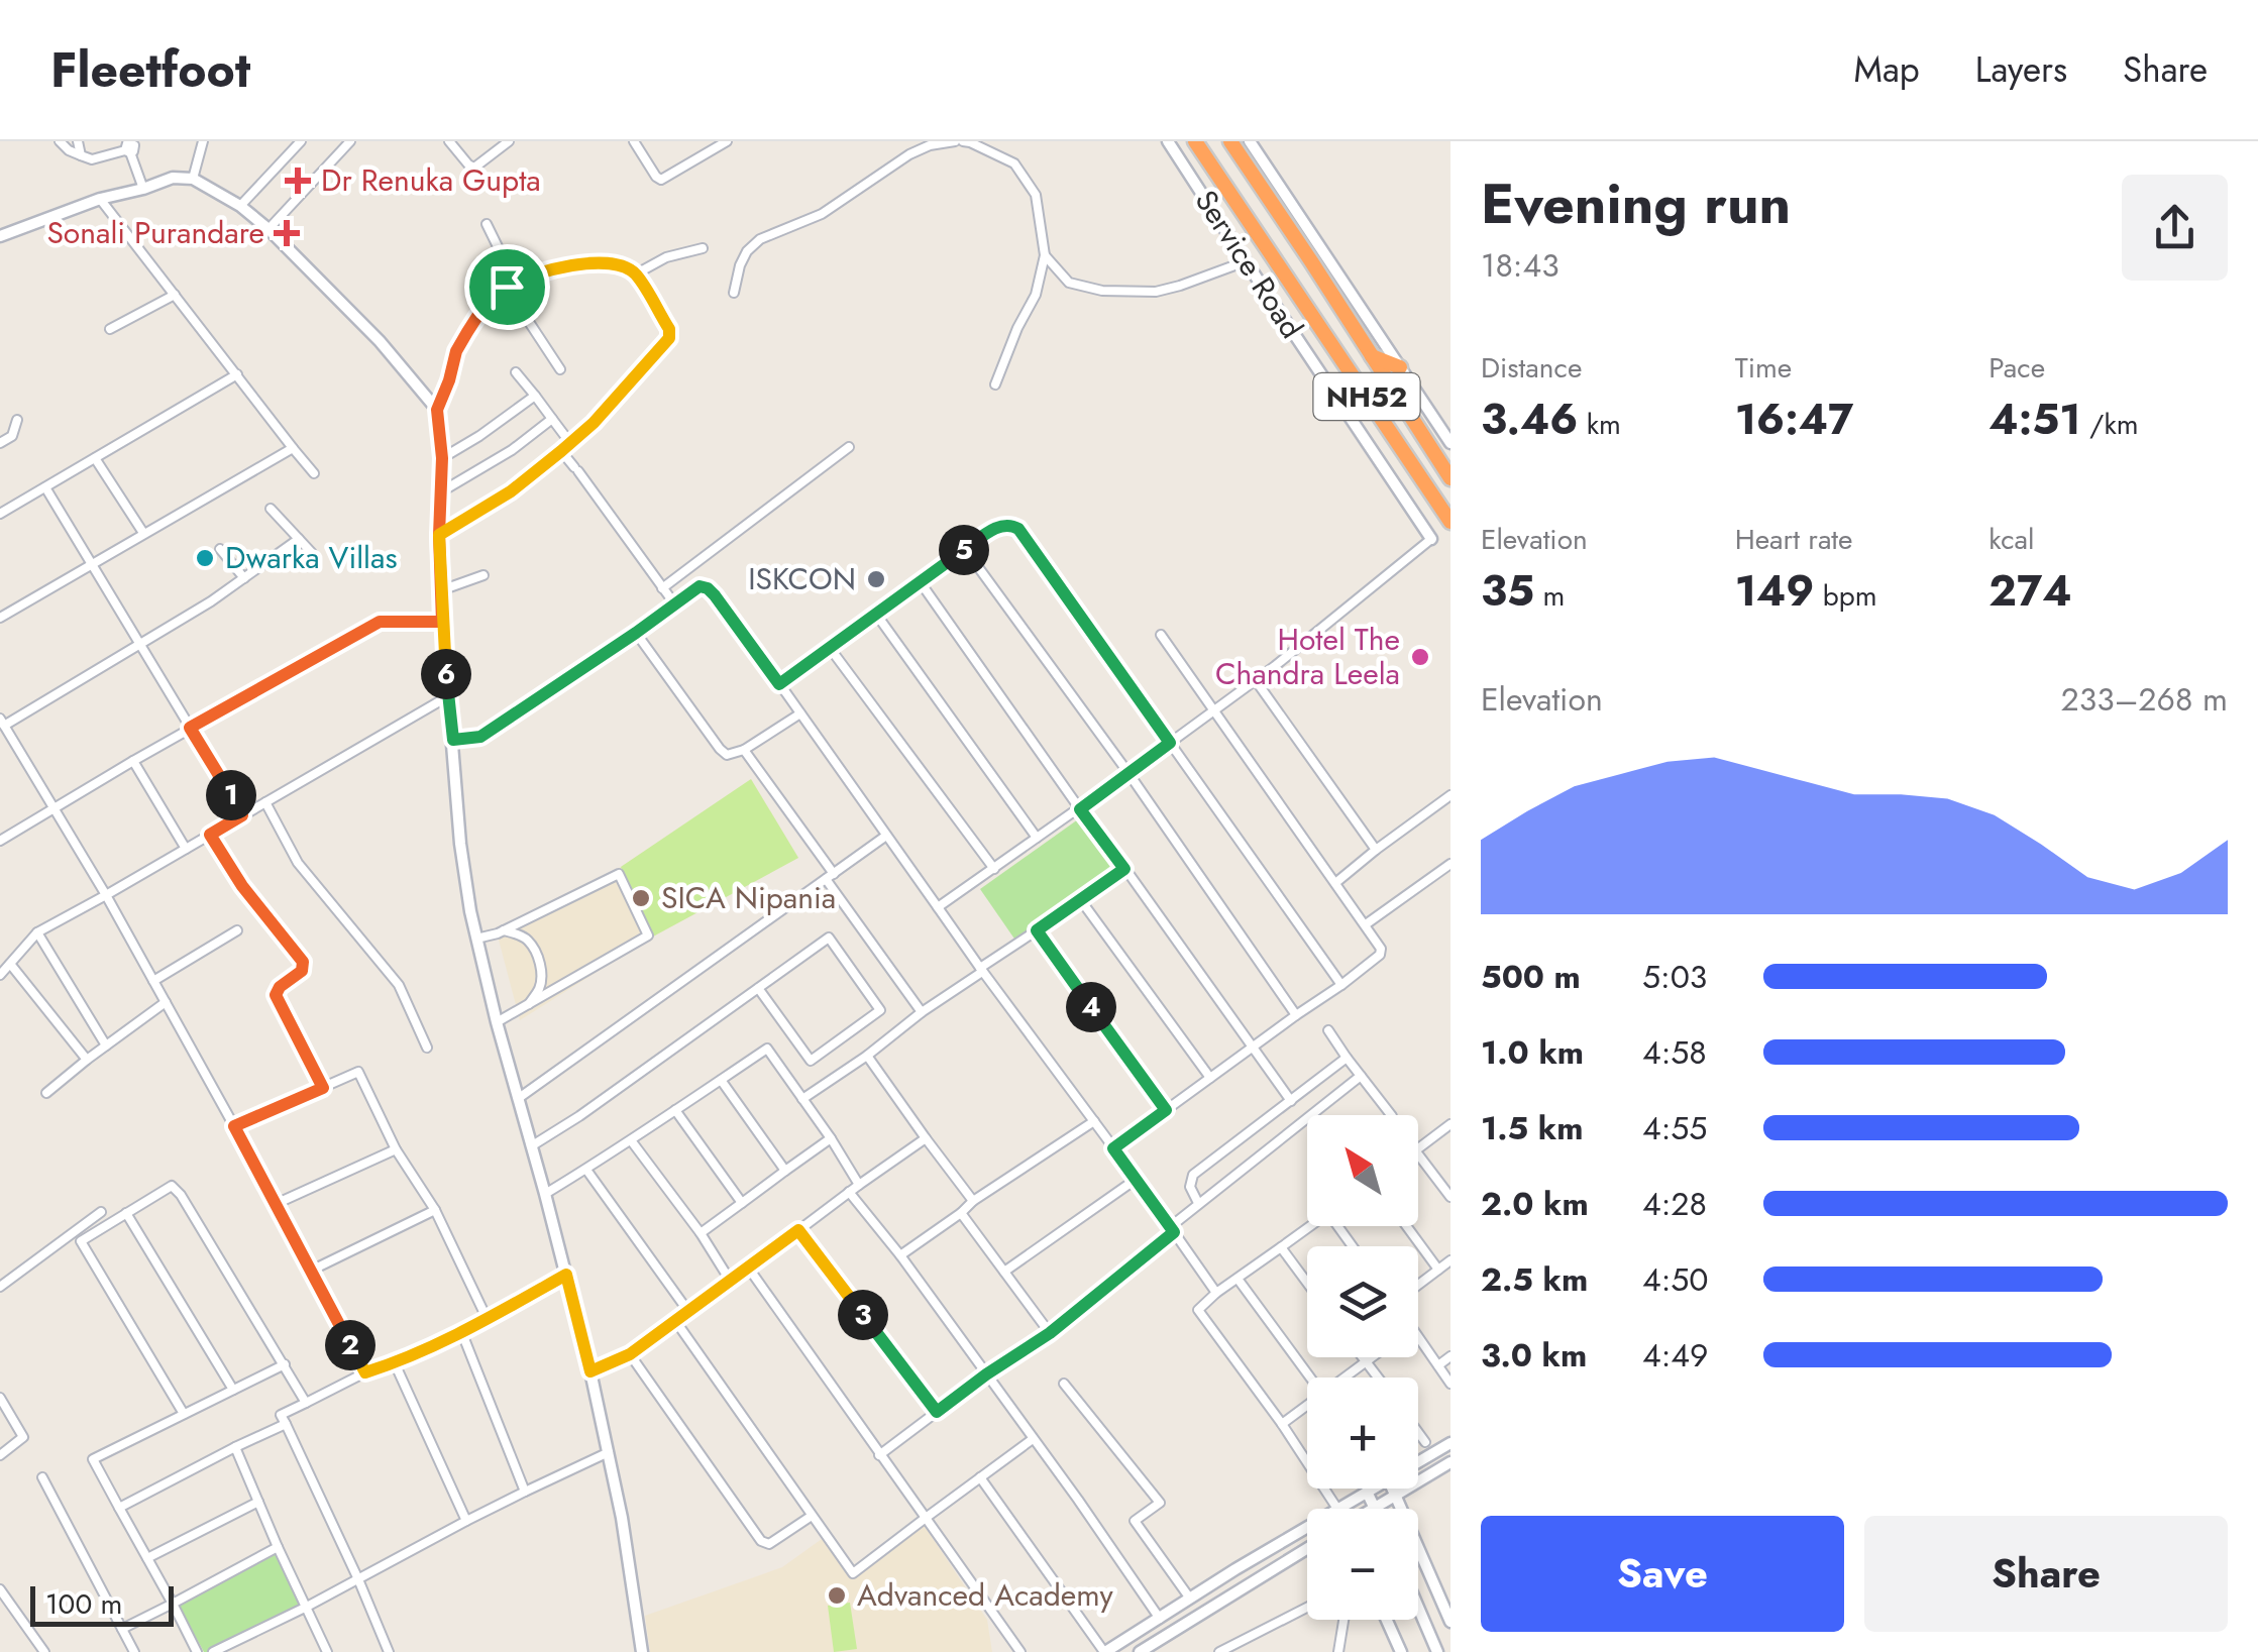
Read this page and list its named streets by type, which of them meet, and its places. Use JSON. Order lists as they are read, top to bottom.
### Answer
{
  "streets": {
    "highway": ["NH52"],
    "street": ["Service Road"]
  },
  "places": {
    "health": ["Dr Renuka Gupta", "Sonali Purandare"],
    "other": [
      "Dwarka Villas",
      "ISKCON",
      "Hotel The Chandra Leela",
      "SICA Nipania",
      "Advanced Academy"
    ]
  },
  "scale_bar": "100 m",
  "north": "top left",
  "page": {
    "header": "Fleetfoot",
    "nav": ["Map", "Layers", "Share"],
    "heading": ["Evening run", "18:43"],
    "stats": [
      ["Distance", "3.46 km"],
      ["Time", "16:47"],
      ["Pace", "4:51 /km"],
      ["Elevation", "35 m"],
      ["Heart rate", "149 bpm"],
      ["kcal", "274"]
    ],
    "pins": [
      "5",
      "6",
      "1",
      "4",
      "3",
      "2"
    ],
    "chart": ["Elevation", "233–268 m"],
    "list": [
      {
        "name": "500 m",
        "note": "5:03"
      },
      {
        "name": "1.0 km",
        "note": "4:58"
      },
      {
        "name": "1.5 km",
        "note": "4:55"
      },
      {
        "name": "2.0 km",
        "note": "4:28"
      },
      {
        "name": "2.5 km",
        "note": "4:50"
      },
      {
        "name": "3.0 km",
        "note": "4:49"
      }
    ],
    "map_buttons": ["+", "−"],
    "buttons": ["Save", "Share"],
    "scale": "100 m"
  }
}
